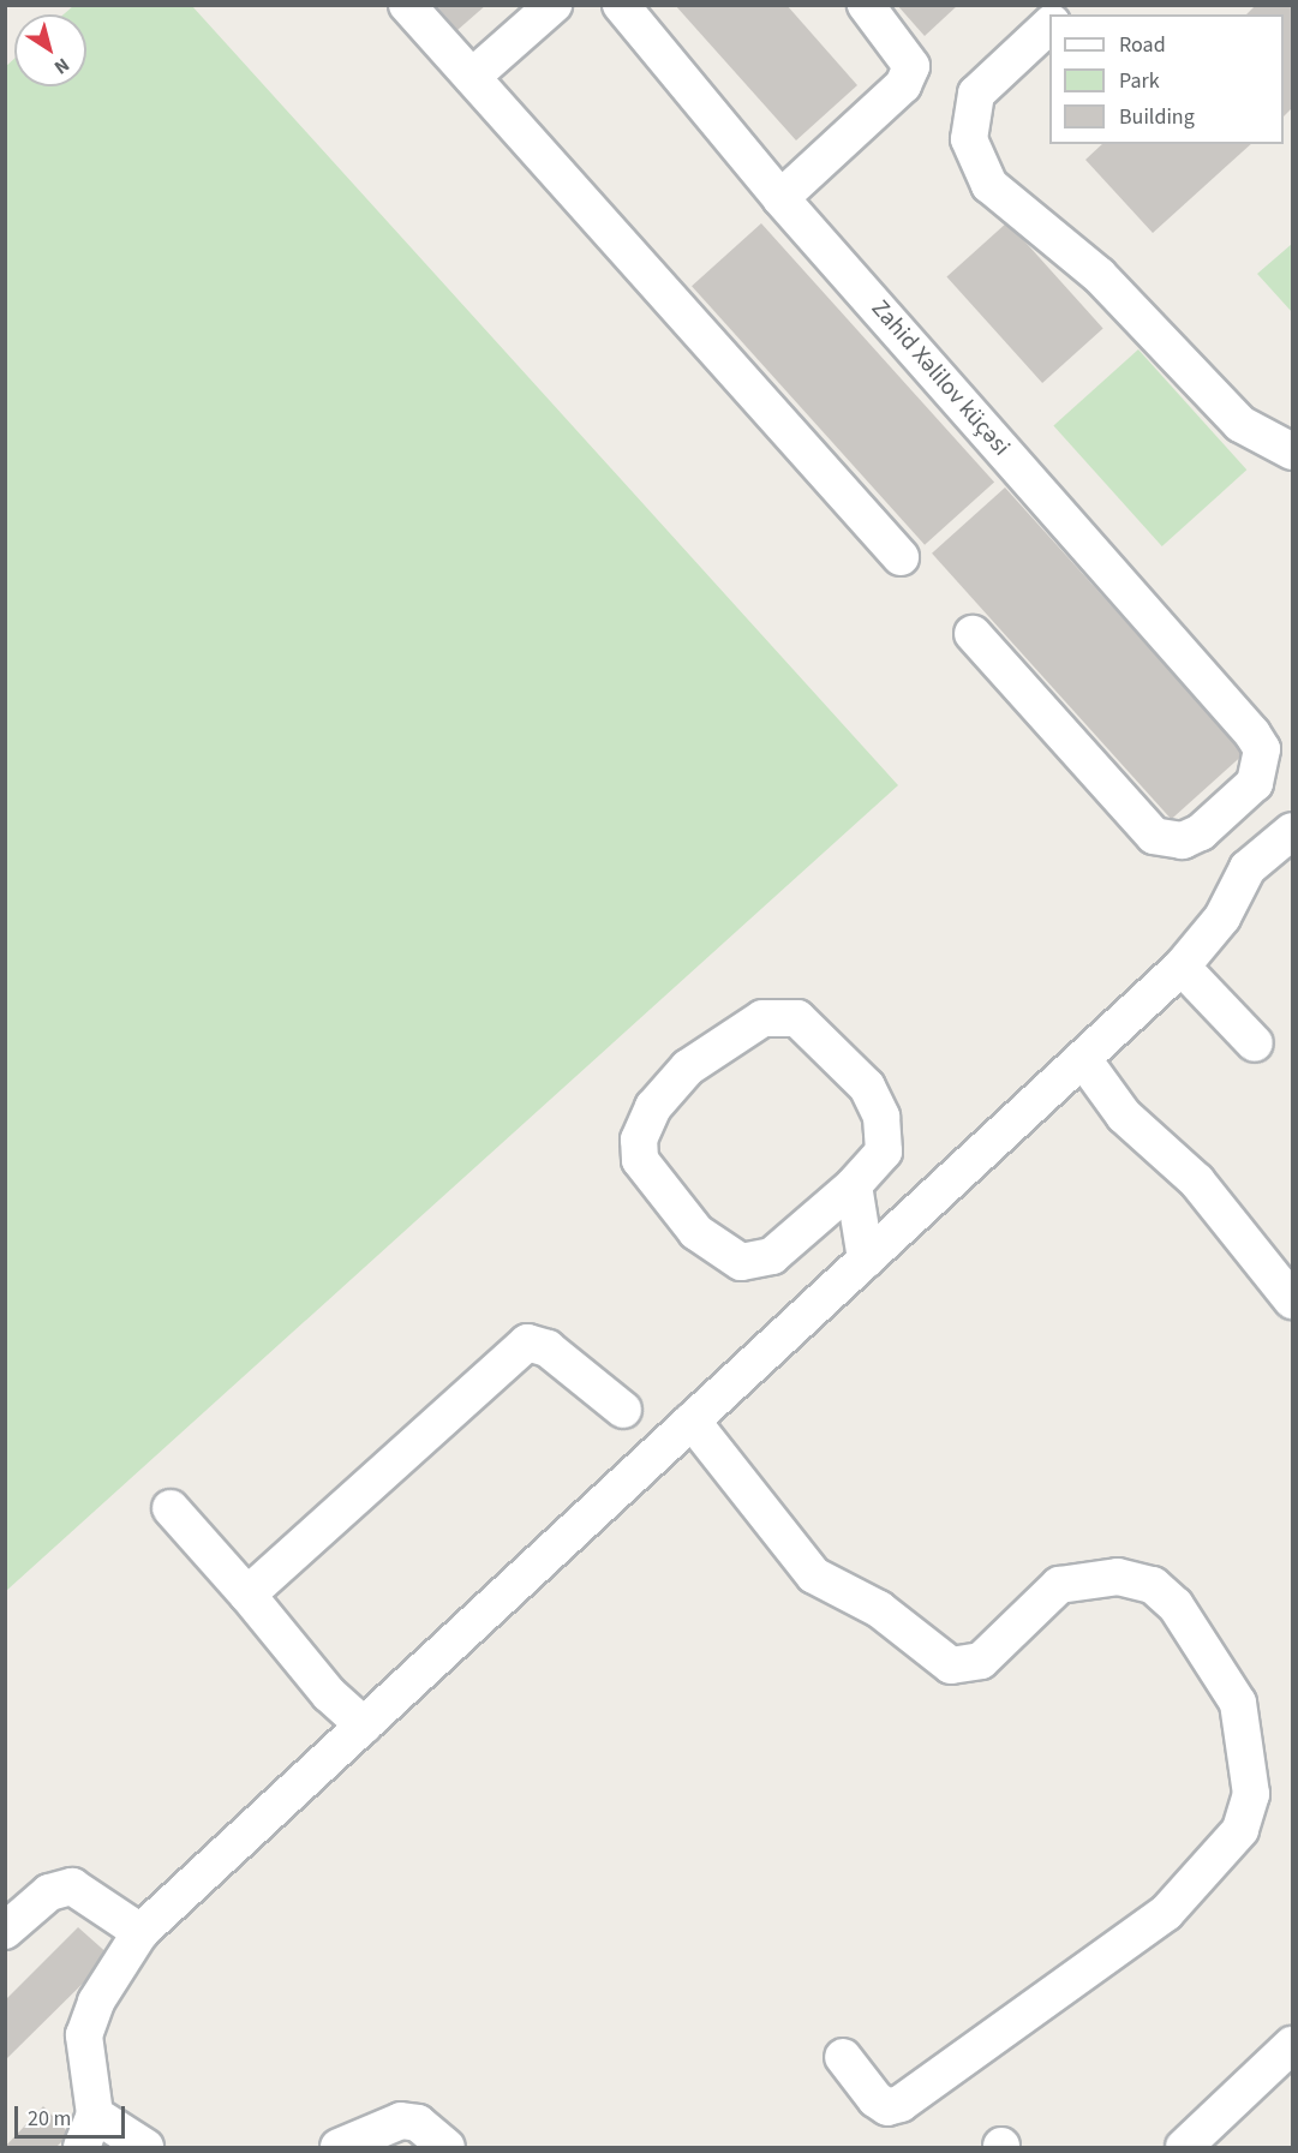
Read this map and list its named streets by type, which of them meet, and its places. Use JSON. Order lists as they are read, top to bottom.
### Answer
{
  "streets": {
    "street": ["Zahid Xəlilov küçəsi"]
  },
  "legend": ["Road", "Park", "Building"],
  "scale_bar": "20 m",
  "north": "bottom right"
}
